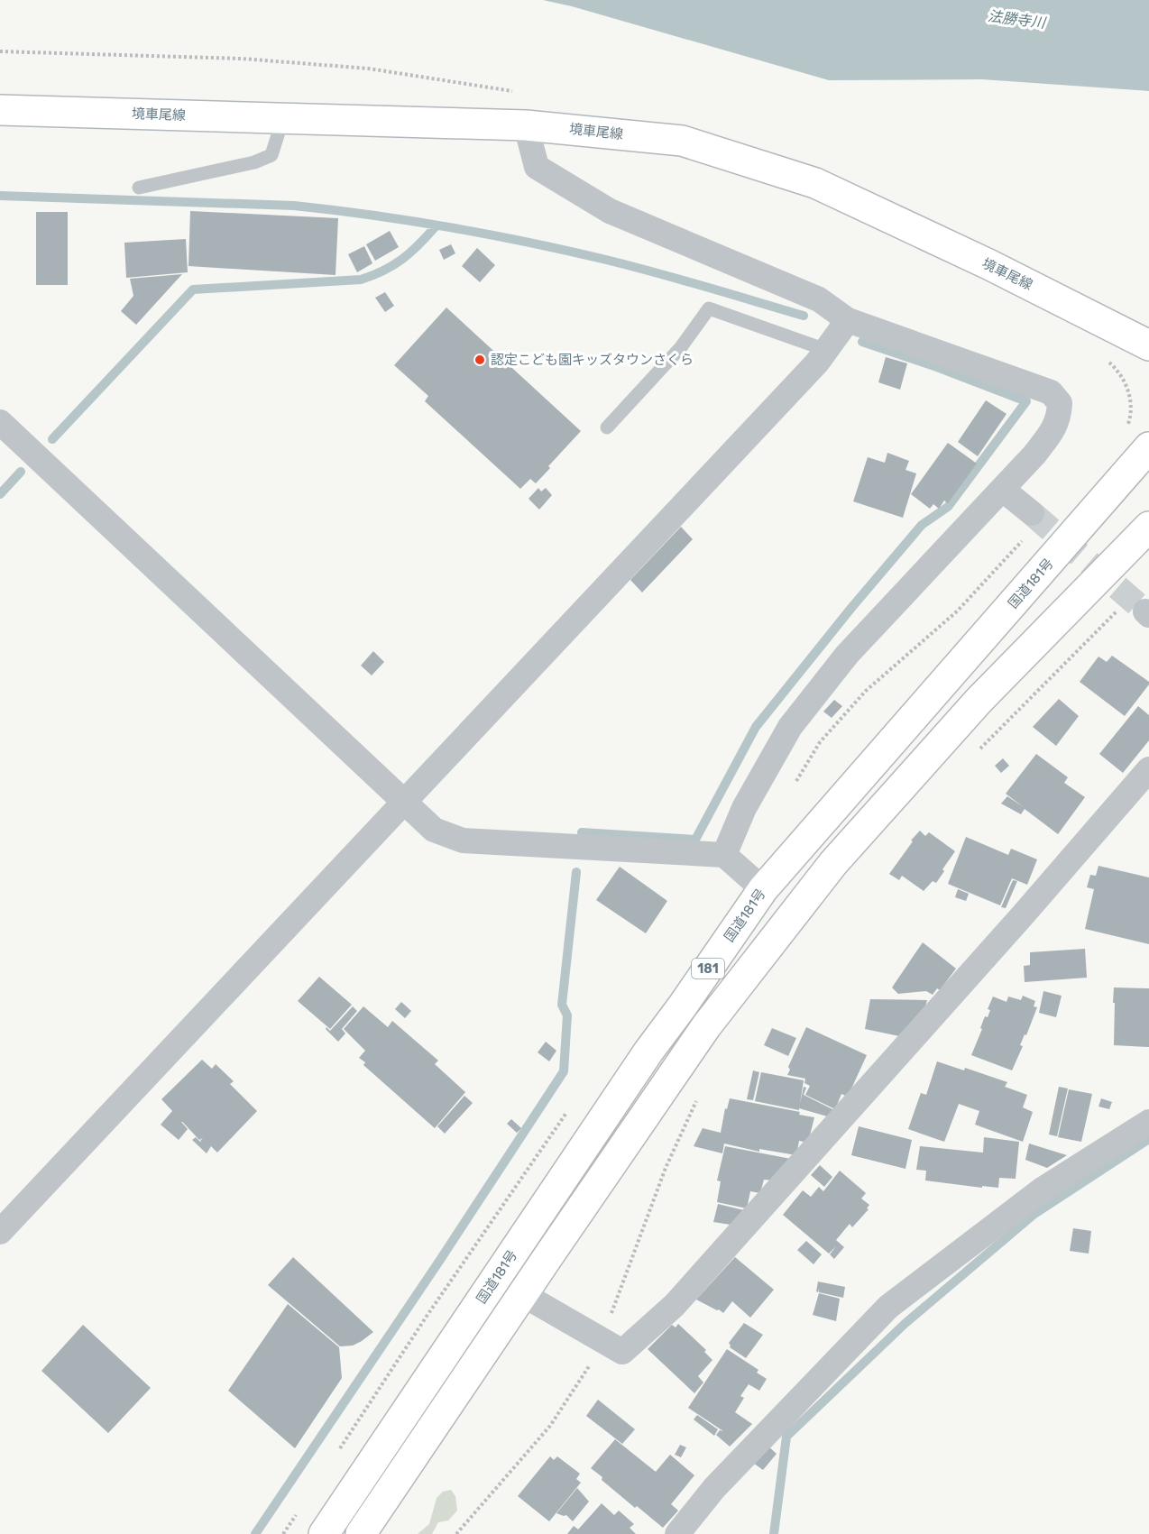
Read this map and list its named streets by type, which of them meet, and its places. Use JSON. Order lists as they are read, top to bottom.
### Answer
{
  "streets": {
    "main road": ["境車尾線", "国道181号", "181"]
  },
  "water": ["法勝寺川"],
  "places": ["認定こども園キッズタウンさくら"]
}
